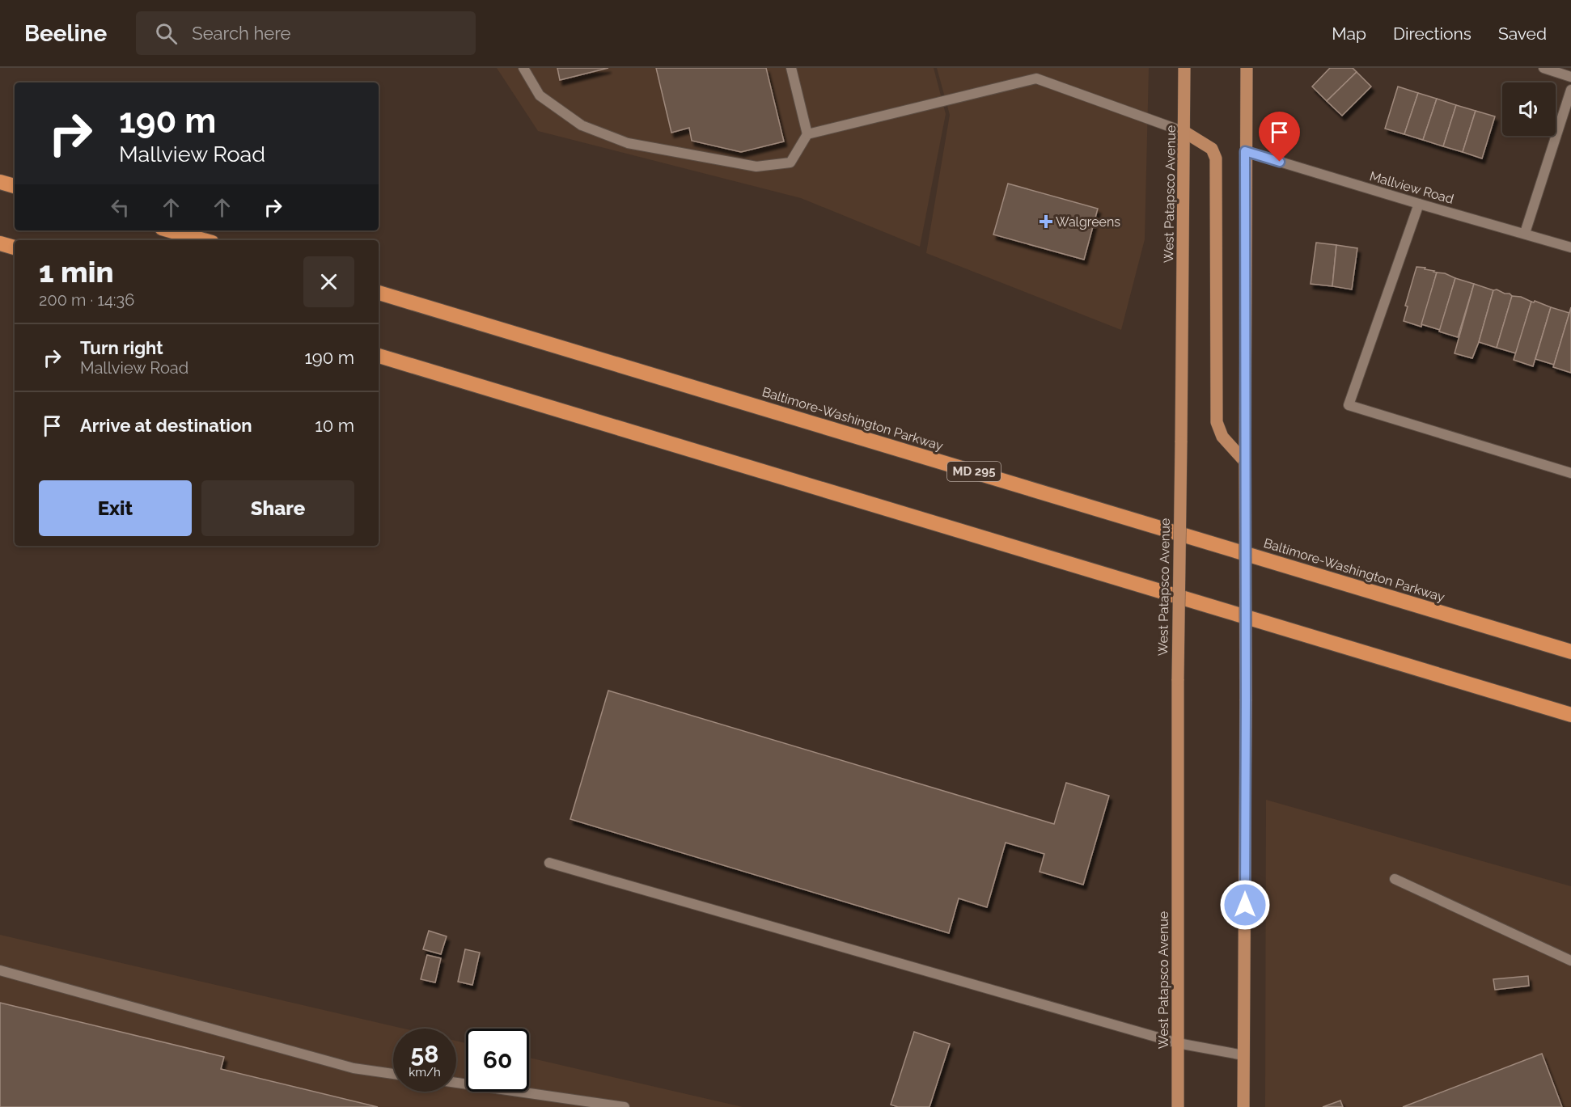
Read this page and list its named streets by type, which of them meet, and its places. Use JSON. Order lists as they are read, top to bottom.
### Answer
{
  "streets": {
    "highway": ["Baltimore-Washington Parkway", "MD 295"],
    "main road": ["West Patapsco Avenue"],
    "street": ["Mallview Road"]
  },
  "places": {
    "health": ["Walgreens"]
  },
  "page": {
    "header": "Beeline",
    "search": "Search here",
    "nav": ["Map", "Directions", "Saved"],
    "turn": ["190 m", "Mallview Road"],
    "heading": ["1 min", "200 m · 14:36"],
    "list": [
      {
        "name": "Turn right",
        "note": "Mallview Road",
        "value": "190 m"
      },
      {
        "name": "Arrive at destination",
        "value": "10 m"
      }
    ],
    "buttons": ["Exit", "Share"],
    "speed": "58 km/h",
    "limit": "60"
  }
}
